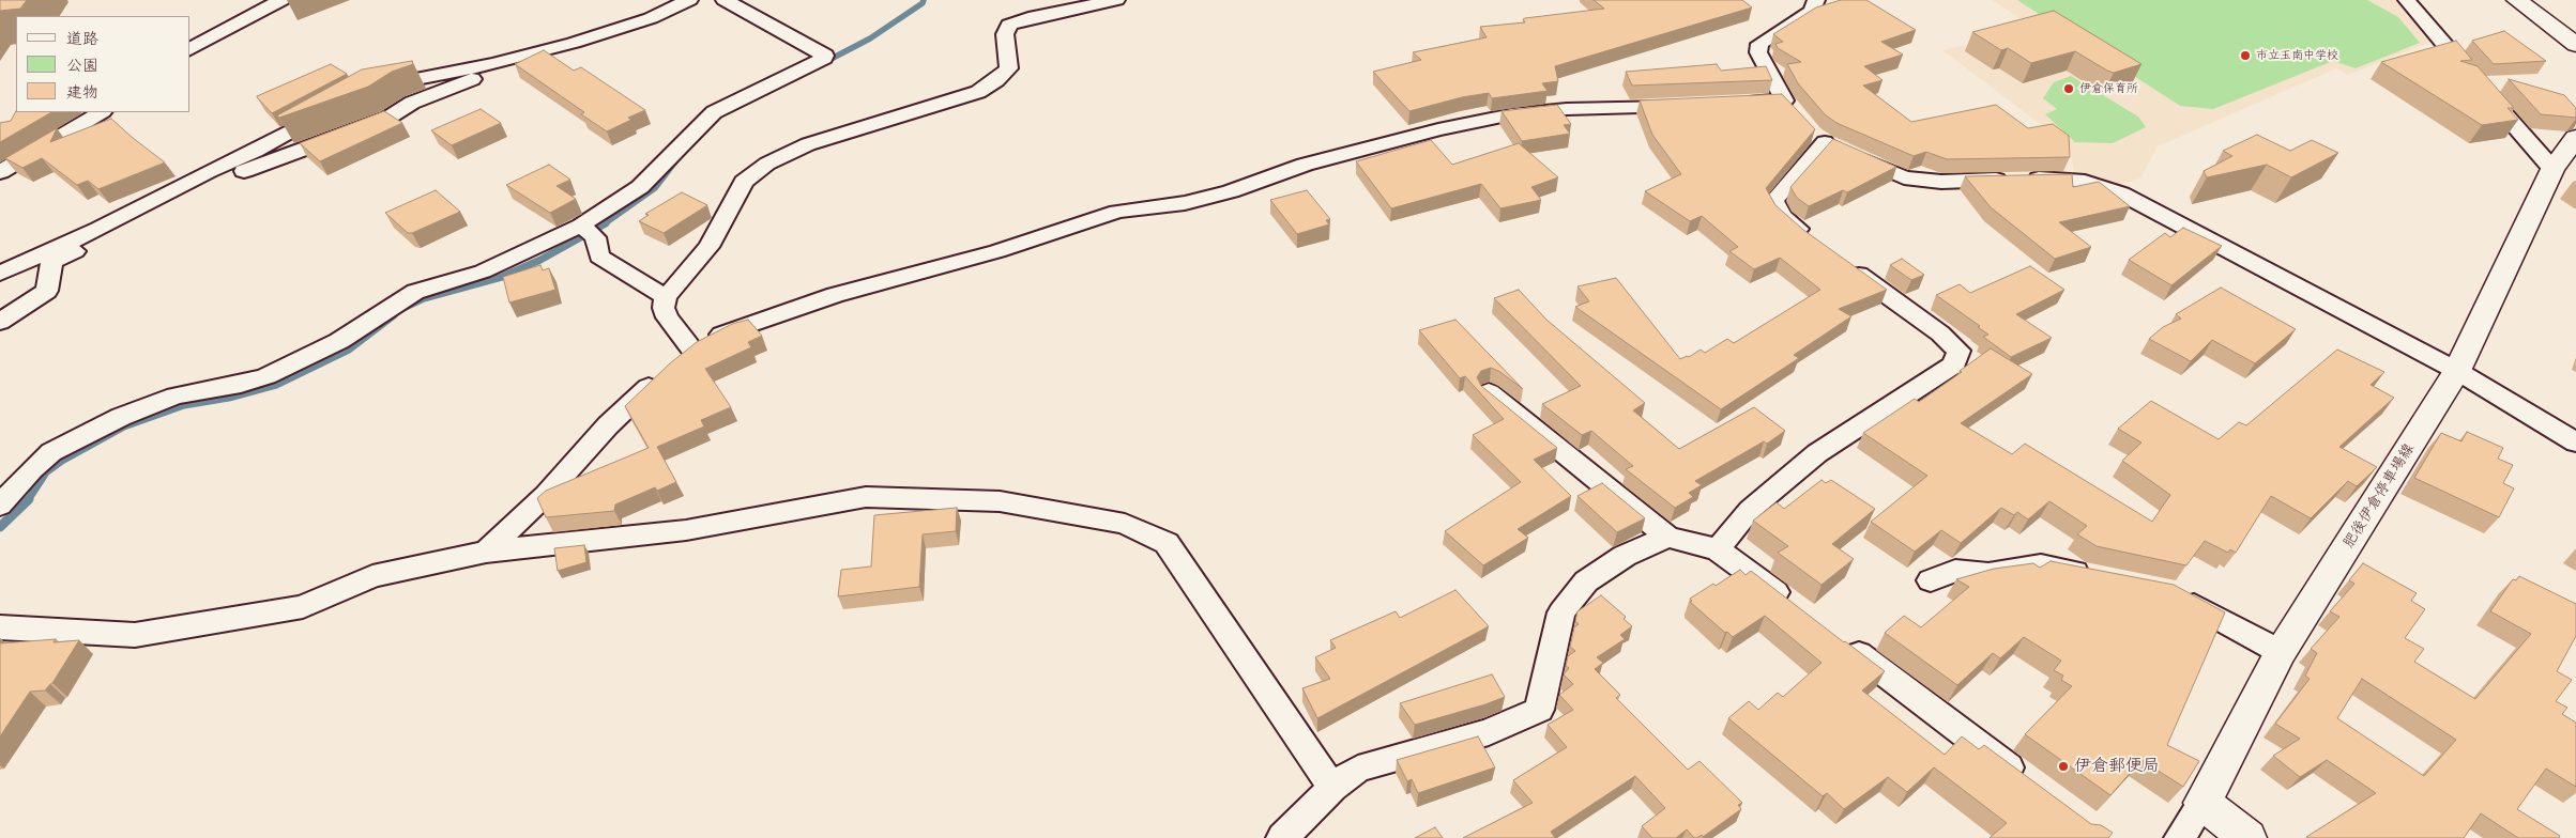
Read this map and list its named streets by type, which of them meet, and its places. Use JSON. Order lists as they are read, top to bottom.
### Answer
{
  "streets": {
    "main road": ["肥後伊倉停車場線"]
  },
  "places": ["市立玉南中学校", "伊倉保育所", "伊倉郵便局"],
  "legend": ["道路", "公園", "建物"]
}
